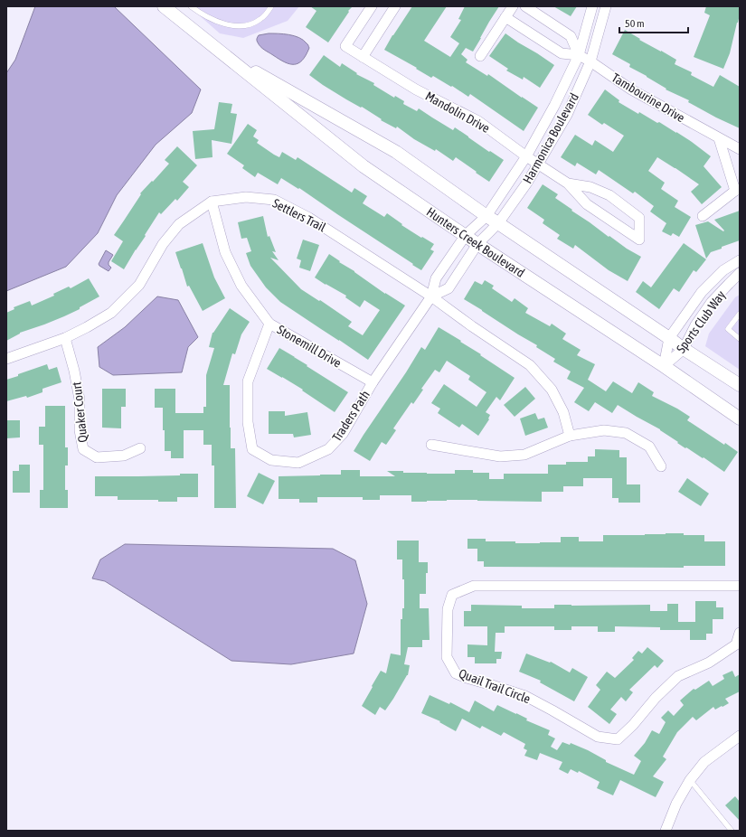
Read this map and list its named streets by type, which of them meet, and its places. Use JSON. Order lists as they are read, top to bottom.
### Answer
{
  "streets": {
    "street": [
      "Tambourine Drive",
      "Mandolin Drive",
      "Harmonica Boulevard",
      "Settlers Trail",
      "Hunters Creek Boulevard",
      "Sports Club Way",
      "Stonemill Drive",
      "Quaker Court",
      "Traders Path",
      "Quail Trail Circle"
    ]
  },
  "crossings": [
    ["Tambourine Drive", "Harmonica Boulevard"],
    ["Mandolin Drive", "Harmonica Boulevard"],
    ["Harmonica Boulevard", "Hunters Creek Boulevard"],
    ["Harmonica Boulevard", "Traders Path"],
    ["Settlers Trail", "Stonemill Drive"],
    ["Settlers Trail", "Quaker Court"],
    ["Settlers Trail", "Traders Path"],
    ["Hunters Creek Boulevard", "Sports Club Way"],
    ["Hunters Creek Boulevard", "Traders Path"],
    ["Stonemill Drive", "Traders Path"]
  ],
  "scale_bar": "50 m"
}
